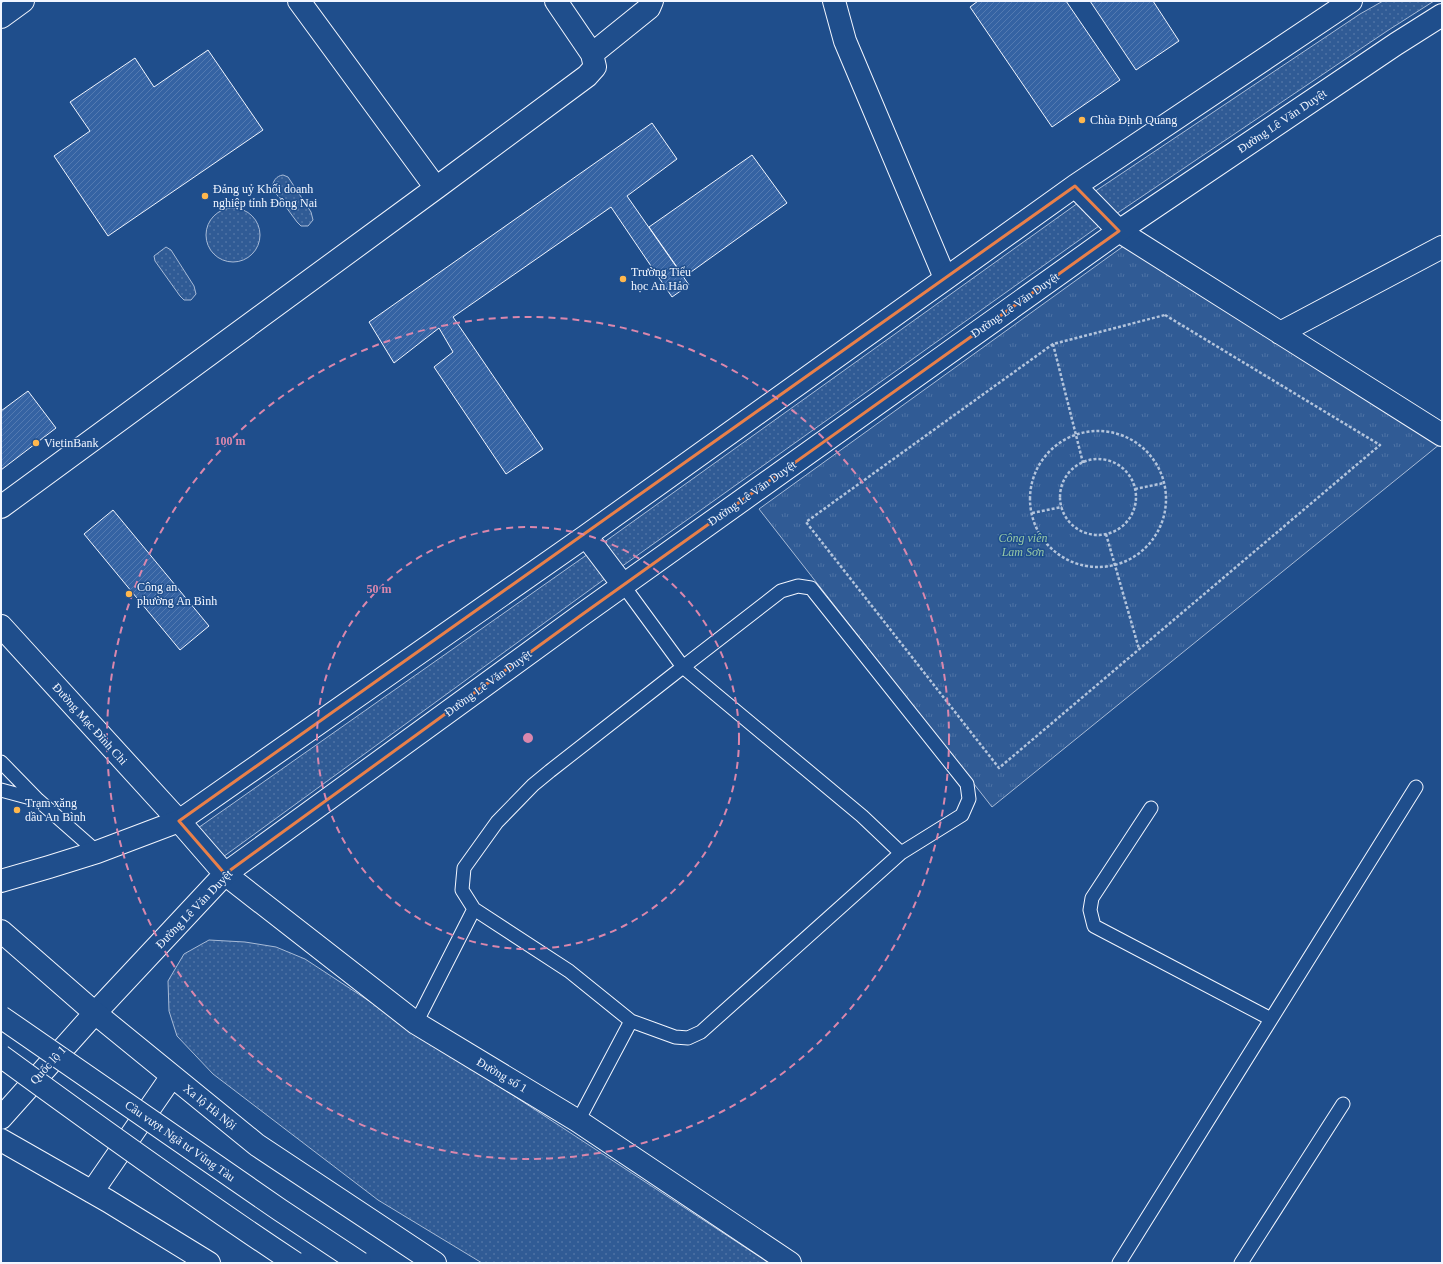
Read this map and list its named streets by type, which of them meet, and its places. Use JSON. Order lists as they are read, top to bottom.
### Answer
{
  "streets": {
    "main road": [
      "Đường Lê Văn Duyệt",
      "Đường Mạc Đĩnh Chi",
      "Quốc lộ 1",
      "Đường số 1",
      "Xa lộ Hà Nội",
      "Cầu vượt Ngã tư Vũng Tàu"
    ]
  },
  "crossings": [
    ["Đường Lê Văn Duyệt", "Đường Mạc Đĩnh Chi"],
    ["Đường Lê Văn Duyệt", "Quốc lộ 1"],
    ["Đường Lê Văn Duyệt", "Đường số 1"],
    ["Đường Lê Văn Duyệt", "Xa lộ Hà Nội"],
    ["Đường Mạc Đĩnh Chi", "Đường số 1"],
    ["Quốc lộ 1", "Xa lộ Hà Nội"]
  ],
  "parks": ["Công viên Lam Sơn"],
  "places": [
    "Chùa Định Quang",
    "Đảng uỷ Khối doanh nghiệp tỉnh Đồng Nai",
    "Trường Tiểu học An Hảo",
    "VietinBank",
    "Công an phường An Bình",
    "Trạm xăng dầu An Bình"
  ],
  "rings": ["100 m", "50 m"]
}
